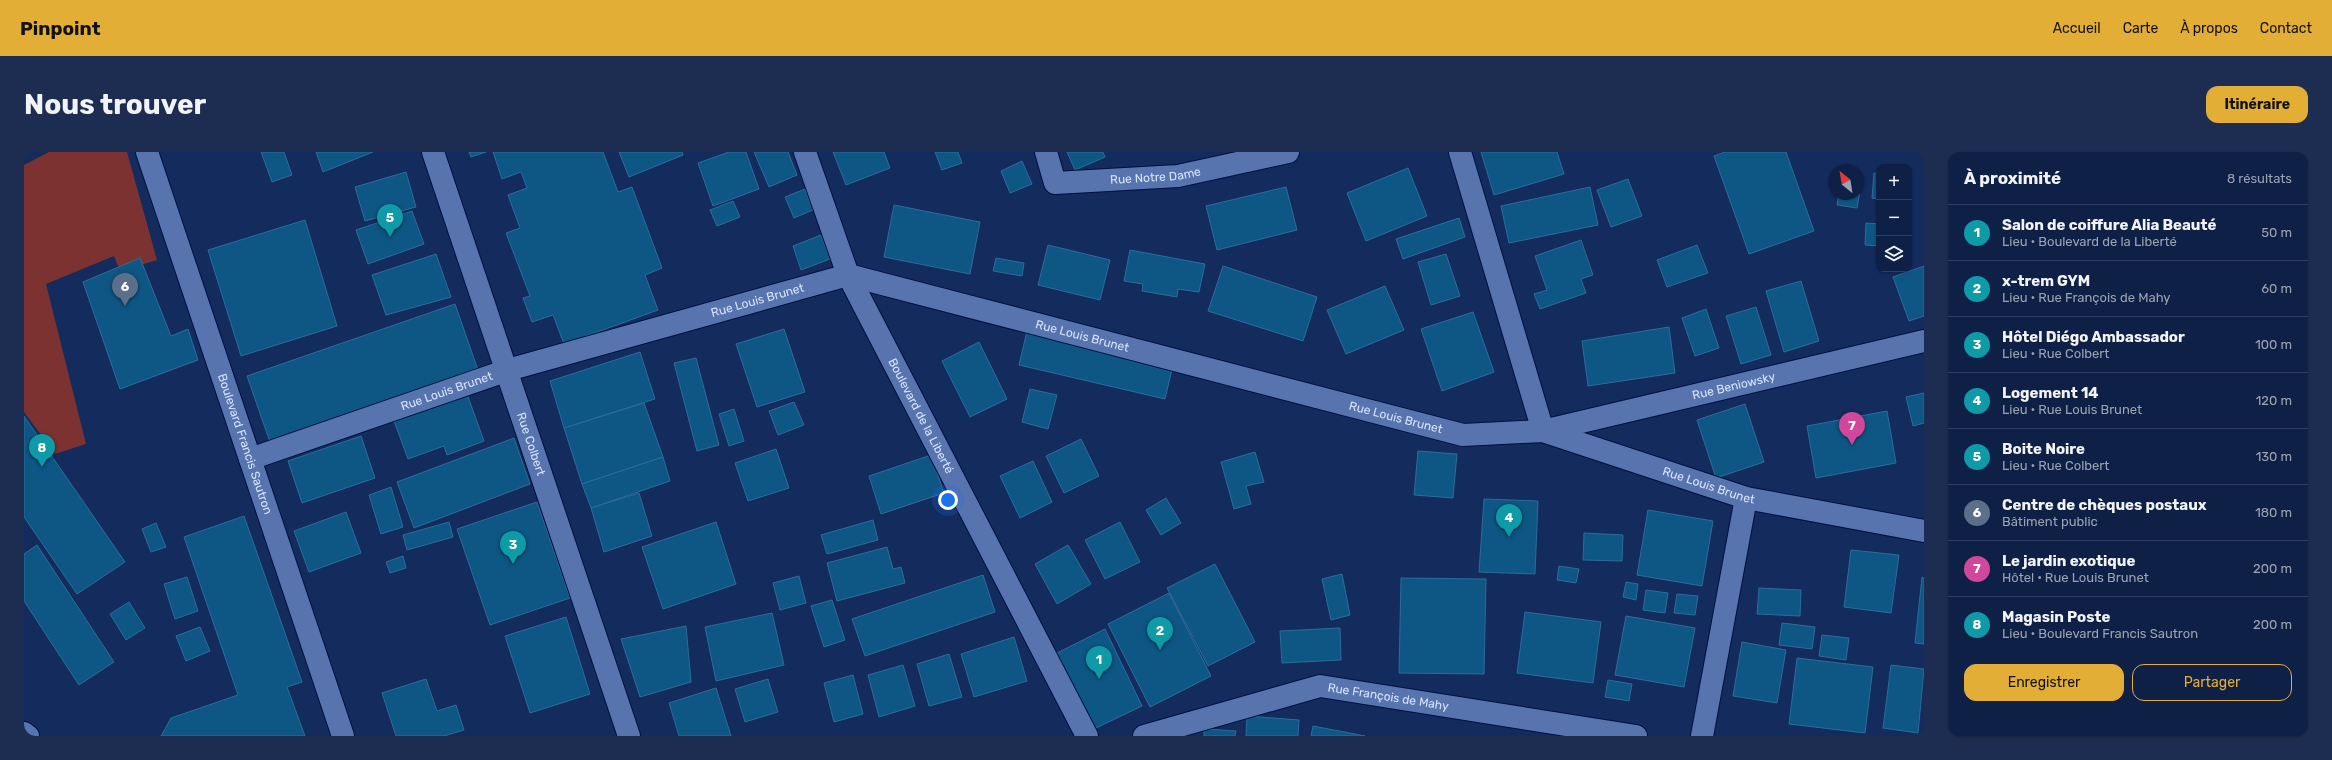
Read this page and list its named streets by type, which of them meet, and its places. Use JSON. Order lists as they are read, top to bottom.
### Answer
{
  "streets": {
    "street": [
      "Rue Notre Dame",
      "Rue Louis Brunet",
      "Rue Beniowsky",
      "Boulevard de la Liberté",
      "Boulevard Francis Sautron",
      "Rue Colbert",
      "Rue François de Mahy"
    ]
  },
  "crossings": [
    ["Rue Louis Brunet", "Rue Beniowsky"],
    ["Rue Louis Brunet", "Boulevard de la Liberté"],
    ["Rue Louis Brunet", "Boulevard Francis Sautron"],
    ["Rue Louis Brunet", "Rue Colbert"]
  ],
  "north": "top left",
  "page": {
    "header": "Pinpoint",
    "nav": [
      "Accueil",
      "Carte",
      "À propos",
      "Contact"
    ],
    "buttons": [
      "Itinéraire",
      ["Enregistrer", "Partager"]
    ],
    "title": "Nous trouver",
    "heading": ["À proximité", "8 résultats"],
    "map_buttons": ["+", "−"],
    "pins": [
      "5",
      "6",
      "7",
      "8",
      "4",
      "3",
      "2",
      "1"
    ],
    "list": [
      {
        "mark": "1",
        "name": "Salon de coiffure Alia Beauté",
        "note": "Lieu · Boulevard de la Liberté",
        "value": "50 m"
      },
      {
        "mark": "2",
        "name": "x-trem GYM",
        "note": "Lieu · Rue François de Mahy",
        "value": "60 m"
      },
      {
        "mark": "3",
        "name": "Hôtel Diégo Ambassador",
        "note": "Lieu · Rue Colbert",
        "value": "100 m"
      },
      {
        "mark": "4",
        "name": "Logement 14",
        "note": "Lieu · Rue Louis Brunet",
        "value": "120 m"
      },
      {
        "mark": "5",
        "name": "Boite Noire",
        "note": "Lieu · Rue Colbert",
        "value": "130 m"
      },
      {
        "mark": "6",
        "name": "Centre de chèques postaux",
        "note": "Bâtiment public",
        "value": "180 m"
      },
      {
        "mark": "7",
        "name": "Le jardin exotique",
        "note": "Hôtel · Rue Louis Brunet",
        "value": "200 m"
      },
      {
        "mark": "8",
        "name": "Magasin Poste",
        "note": "Lieu · Boulevard Francis Sautron",
        "value": "200 m"
      }
    ]
  }
}
